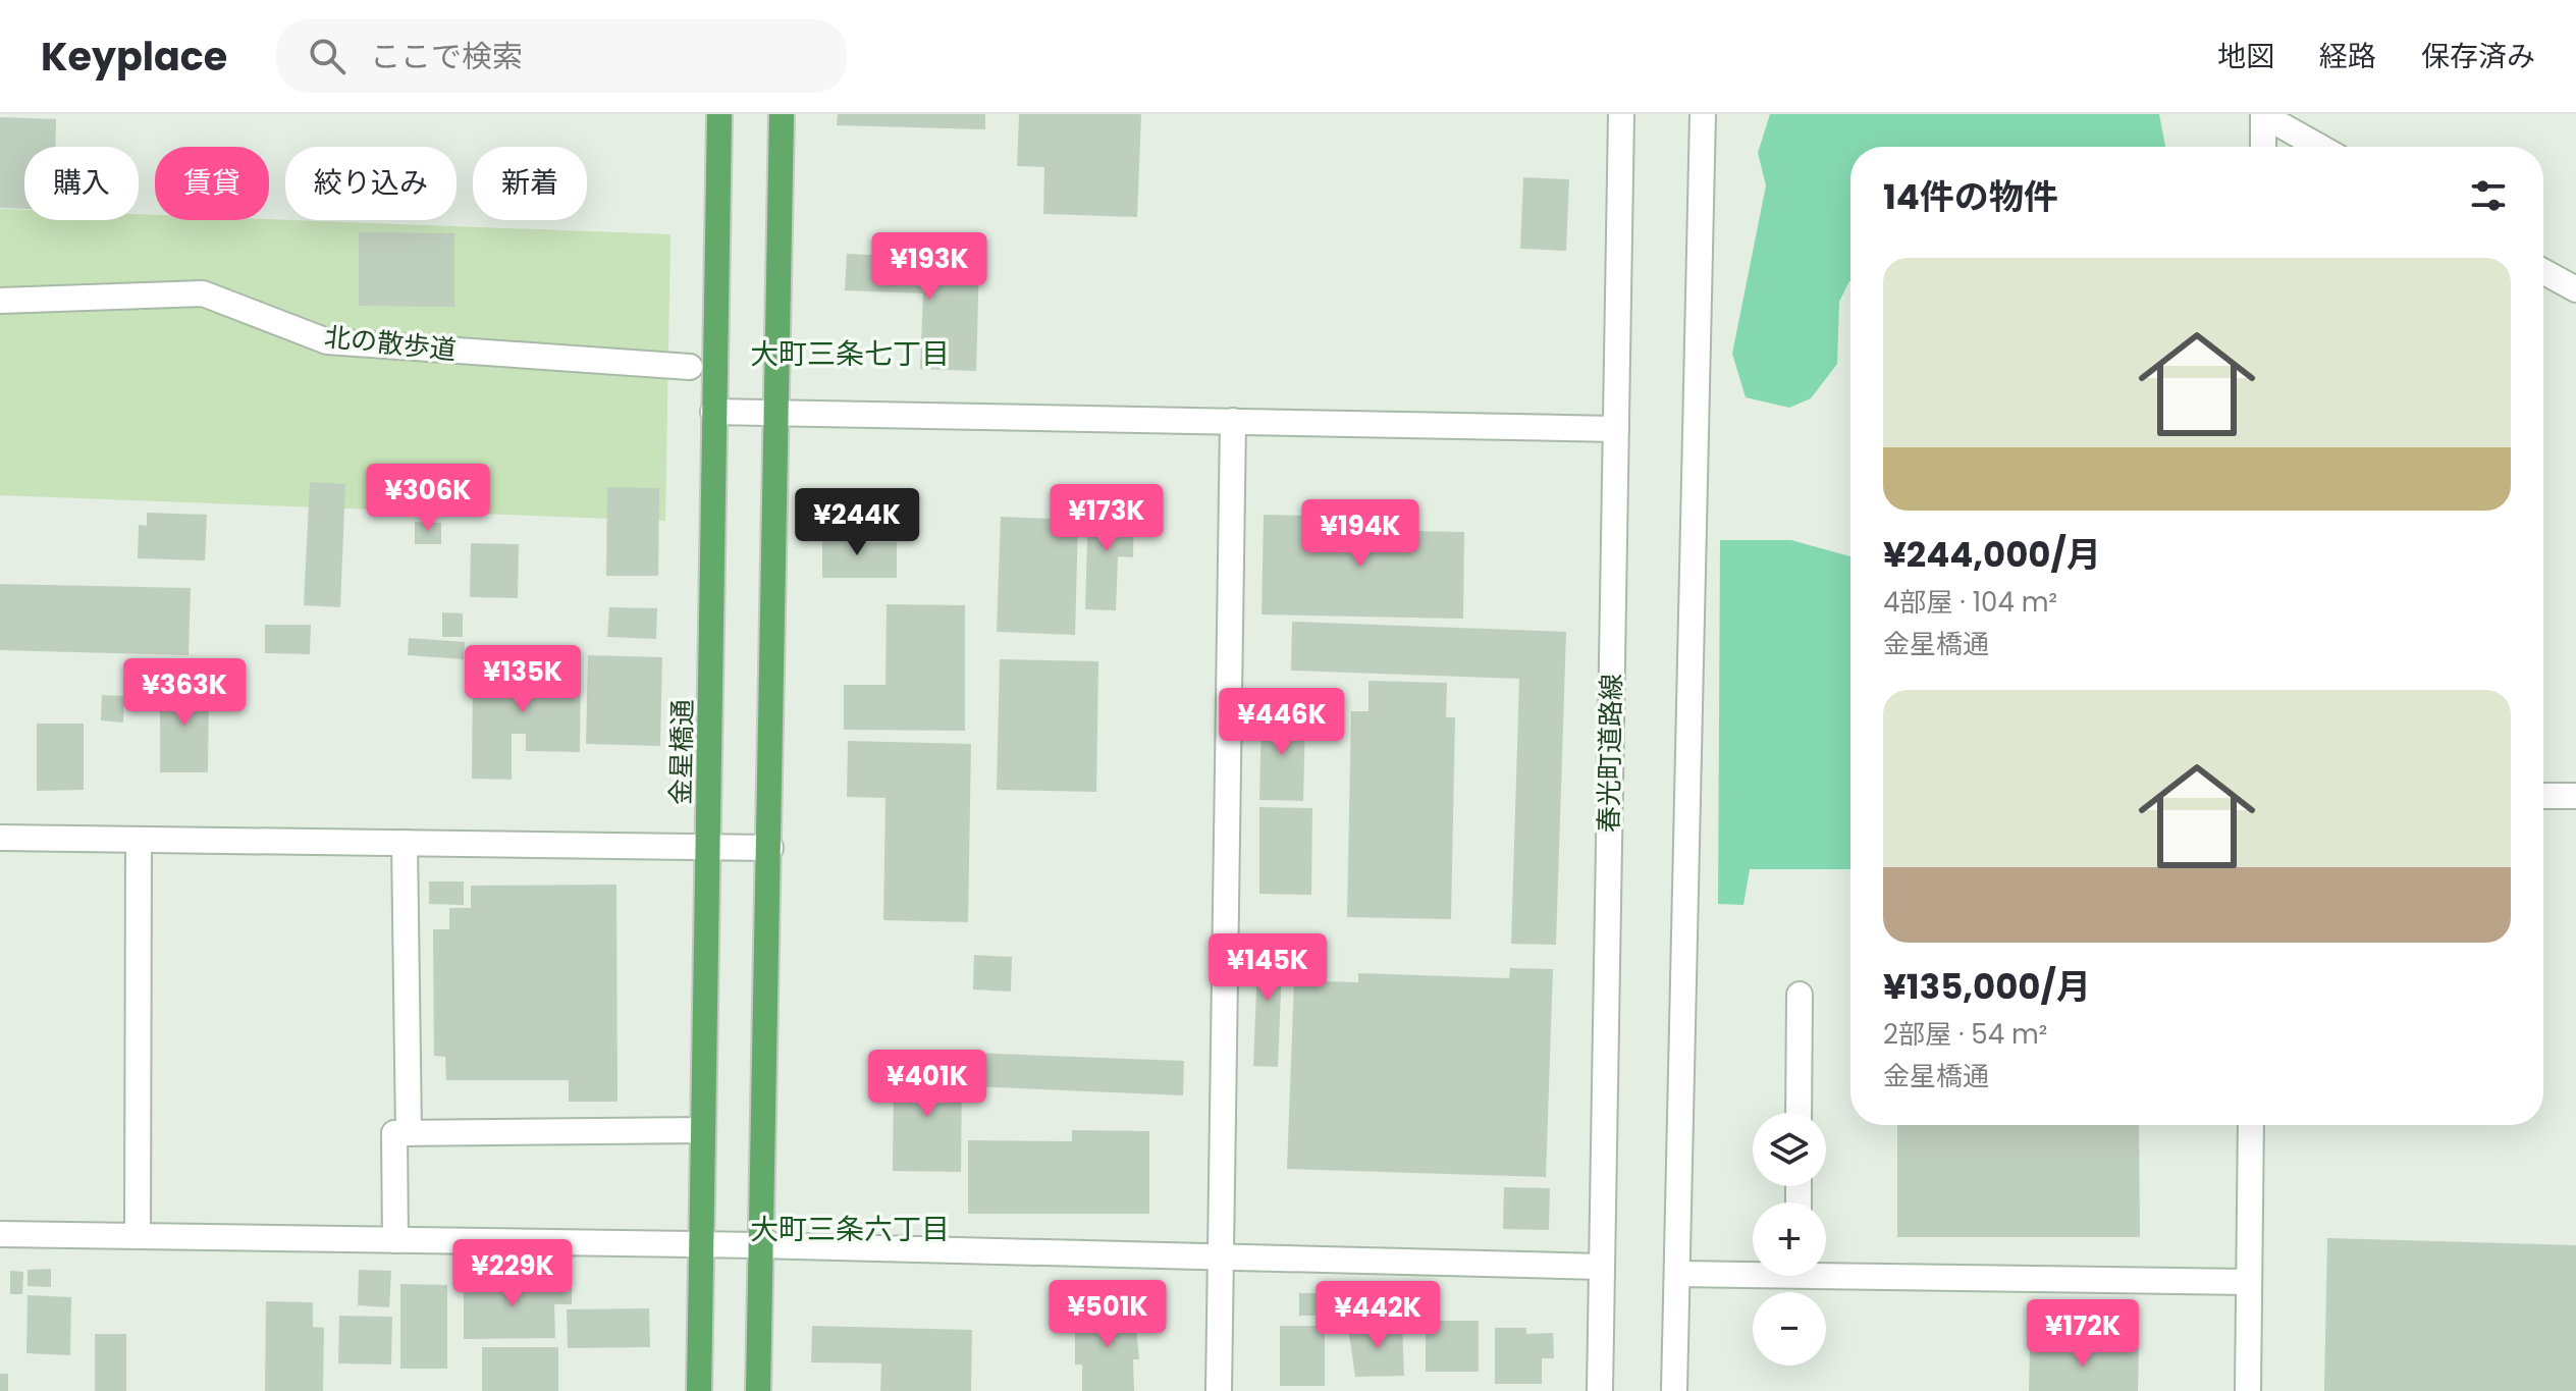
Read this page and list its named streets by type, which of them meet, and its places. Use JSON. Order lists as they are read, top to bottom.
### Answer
{
  "streets": {
    "main road": ["金星橋通"],
    "street": ["北の散歩道", "春光町道路線"]
  },
  "districts": ["大町三条七丁目", "大町三条六丁目"],
  "page": {
    "header": "Keyplace",
    "search": "ここで検索",
    "nav": ["地図", "経路", "保存済み"],
    "chip": [
      "購入",
      "賃貸",
      "絞り込み",
      "新着"
    ],
    "heading": "14件の物件",
    "price": [
      "¥193K",
      "¥306K",
      "¥173K",
      "¥244K",
      "¥194K",
      "¥135K",
      "¥363K",
      "¥446K",
      "¥145K",
      "¥401K",
      "¥229K",
      "¥501K",
      "¥442K",
      "¥172K"
    ],
    "list": [
      {
        "name": "¥244,000/月",
        "note": "4部屋 · 104 m² · 金星橋通"
      },
      {
        "name": "¥135,000/月",
        "note": "2部屋 · 54 m² · 金星橋通"
      }
    ],
    "map_buttons": ["+", "−"]
  }
}
